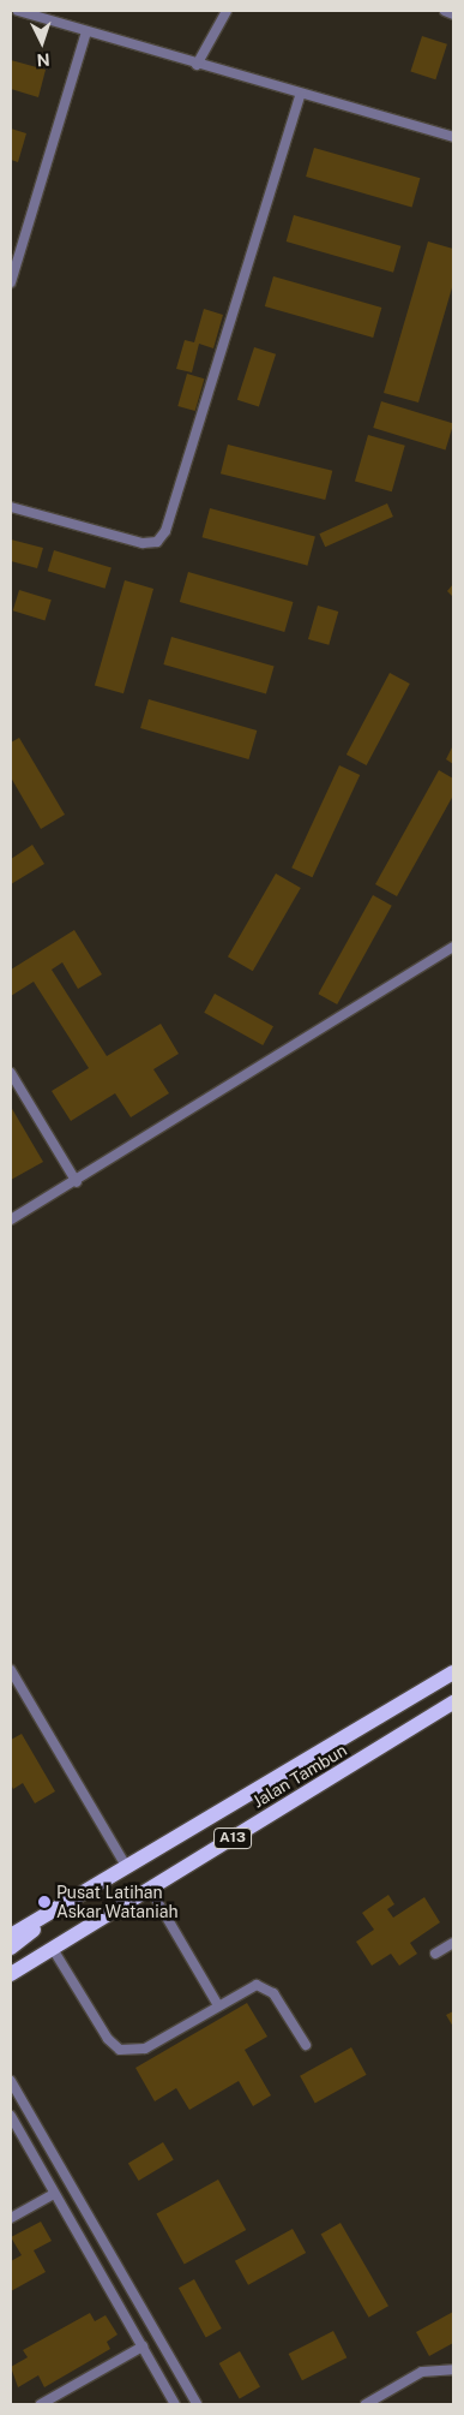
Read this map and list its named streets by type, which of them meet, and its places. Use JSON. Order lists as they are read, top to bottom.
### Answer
{
  "streets": {
    "main road": ["Jalan Tambun", "A13"]
  },
  "places": ["Pusat Latihan Askar Wataniah"],
  "north": "bottom"
}
